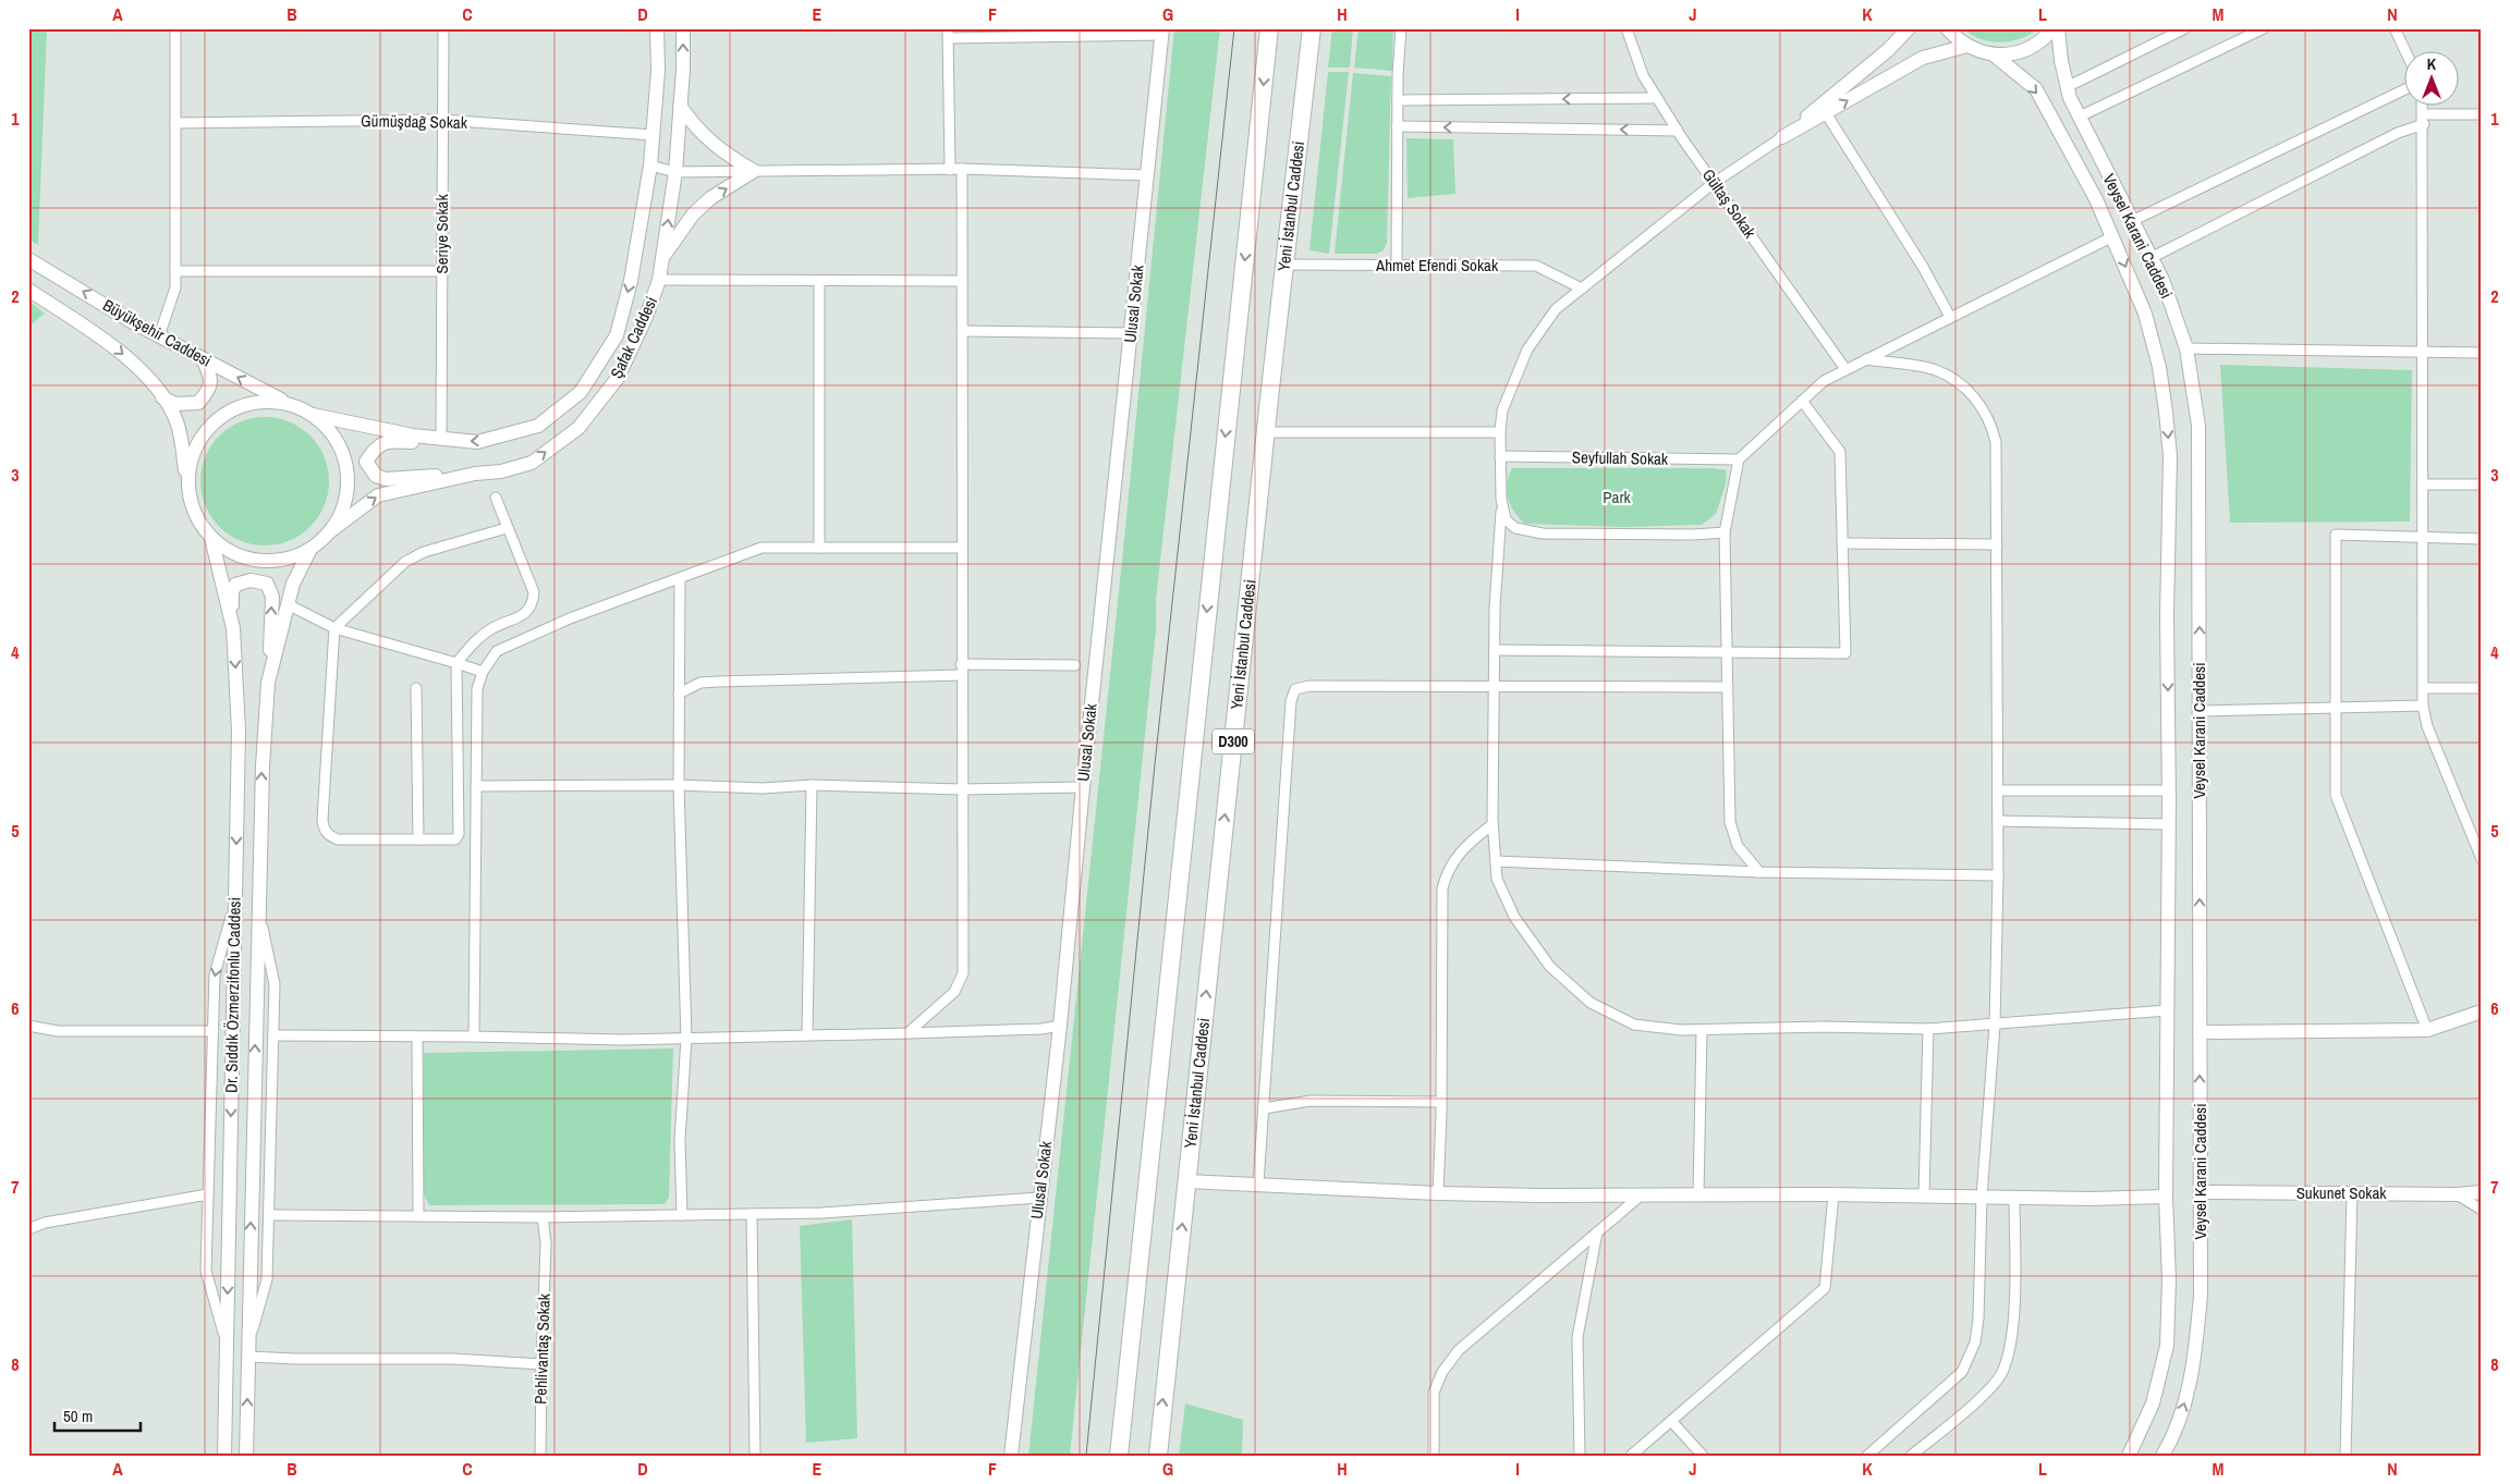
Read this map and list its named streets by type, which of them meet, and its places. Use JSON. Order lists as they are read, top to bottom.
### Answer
{
  "streets": {
    "highway": ["Yeni İstanbul Caddesi", "D300"],
    "main road": [
      "Veysel Karani Caddesi",
      "Ulusal Sokak",
      "Büyükşehir Caddesi",
      "Şafak Caddesi",
      "Dr. Sıddık Özmerzifonlu Caddesi",
      "Sukunet Sokak"
    ],
    "street": [
      "Gümüşdağ Sokak",
      "Gültaş Sokak",
      "Seriye Sokak",
      "Ahmet Efendi Sokak",
      "Seyfullah Sokak",
      "Pehlivantaş Sokak"
    ]
  },
  "crossings": [
    ["Gümüşdağ Sokak", "Seriye Sokak"],
    ["Gümüşdağ Sokak", "Şafak Caddesi"],
    ["Yeni İstanbul Caddesi", "Ahmet Efendi Sokak"],
    ["Seriye Sokak", "Şafak Caddesi"],
    ["Veysel Karani Caddesi", "Sukunet Sokak"],
    ["Büyükşehir Caddesi", "Şafak Caddesi"],
    ["Büyükşehir Caddesi", "Dr. Sıddık Özmerzifonlu Caddesi"],
    ["Şafak Caddesi", "Dr. Sıddık Özmerzifonlu Caddesi"]
  ],
  "parks": ["Park"],
  "scale_bar": "50 m",
  "north": "top",
  "grid": {
    "columns": [
      "A",
      "B",
      "C",
      "D",
      "E",
      "F",
      "G",
      "H",
      "I",
      "J",
      "K",
      "L",
      "M",
      "N"
    ],
    "rows": [
      "1",
      "2",
      "3",
      "4",
      "5",
      "6",
      "7",
      "8"
    ]
  }
}
